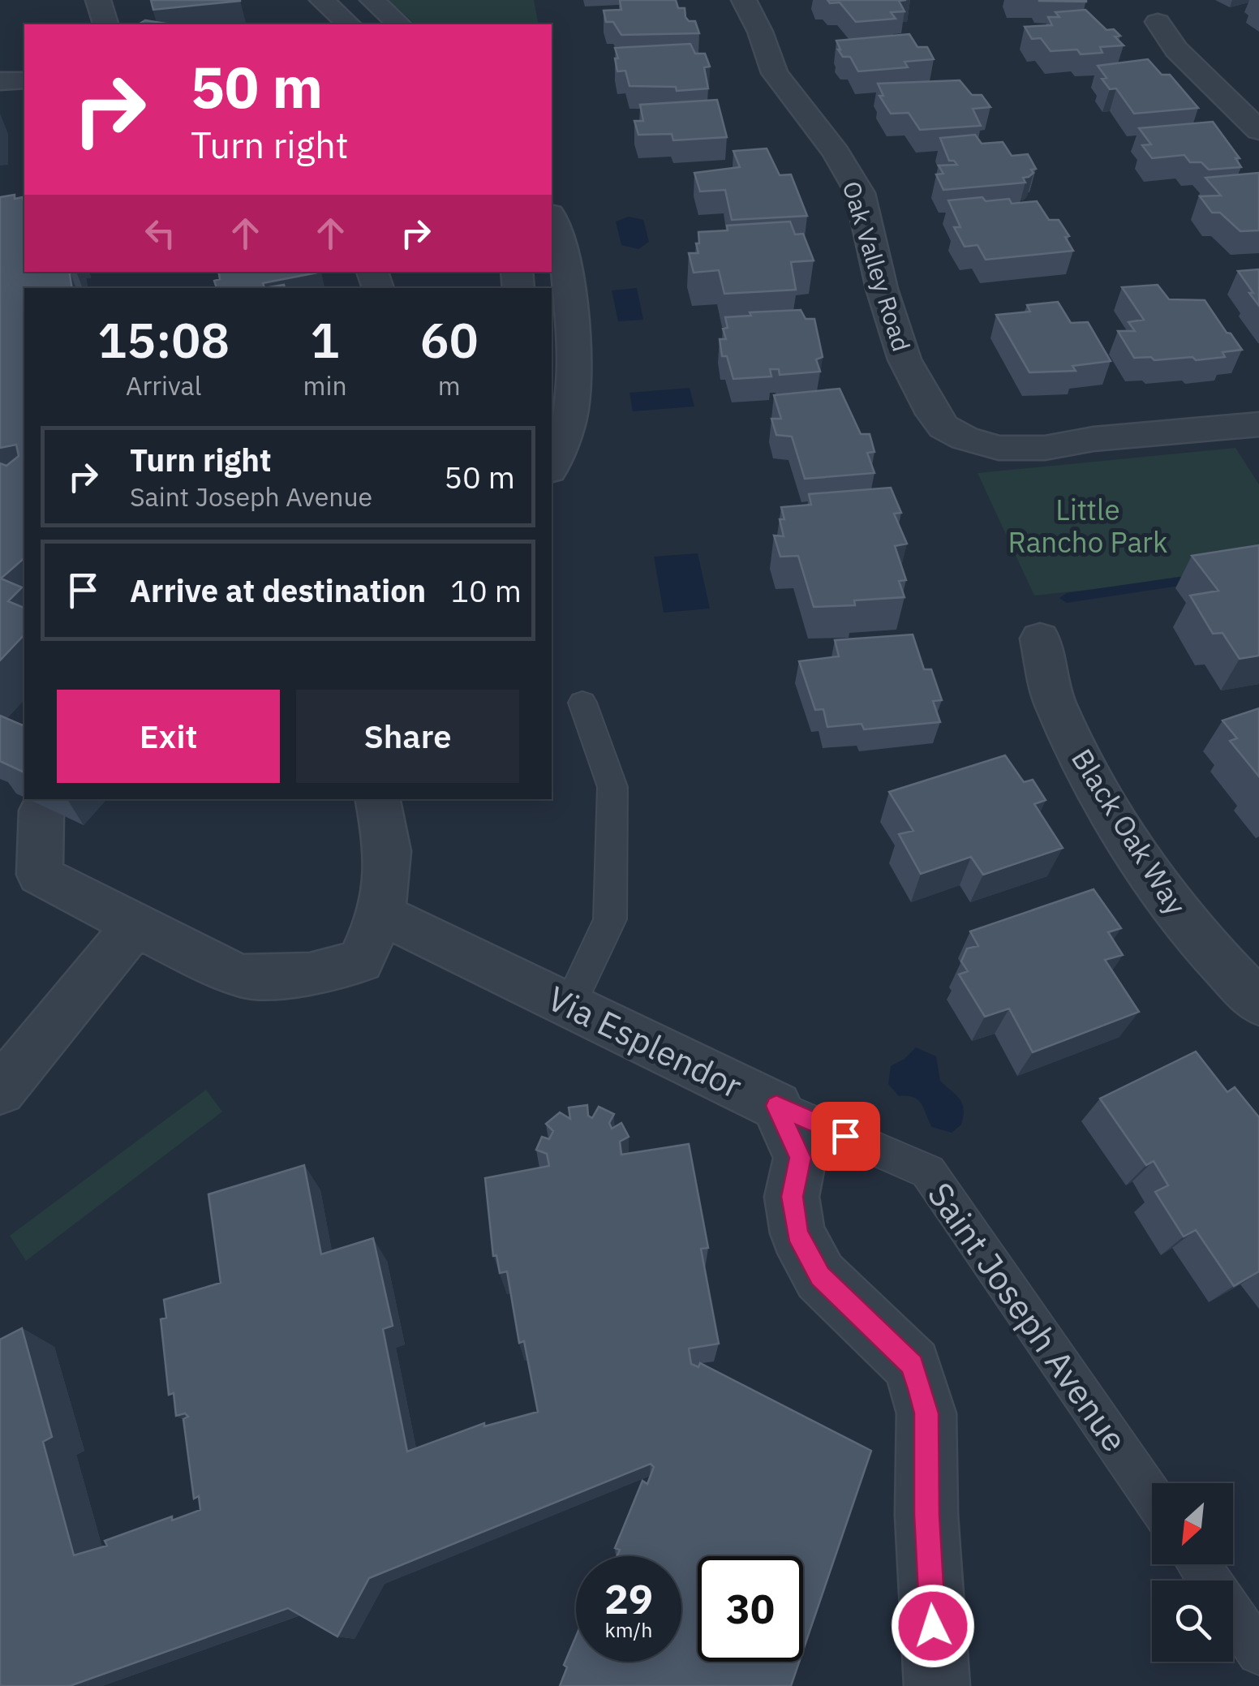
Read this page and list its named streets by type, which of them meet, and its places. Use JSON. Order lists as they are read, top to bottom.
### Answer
{
  "streets": {
    "street": ["Oak Valley Road", "Black Oak Way", "Via Esplendor"],
    "lane": ["Saint Joseph Avenue"]
  },
  "crossings": [
    ["Via Esplendor", "Saint Joseph Avenue"]
  ],
  "parks": ["Little Rancho Park"],
  "north": "bottom left",
  "page": {
    "turn": ["50 m", "Turn right"],
    "eta": [
      "15:08",
      "Arrival",
      "1",
      "min",
      "60",
      "m"
    ],
    "list": [
      {
        "name": "Turn right",
        "note": "Saint Joseph Avenue",
        "value": "50 m"
      },
      {
        "name": "Arrive at destination",
        "value": "10 m"
      }
    ],
    "buttons": ["Exit", "Share"],
    "speed": "29 km/h",
    "limit": "30"
  }
}
